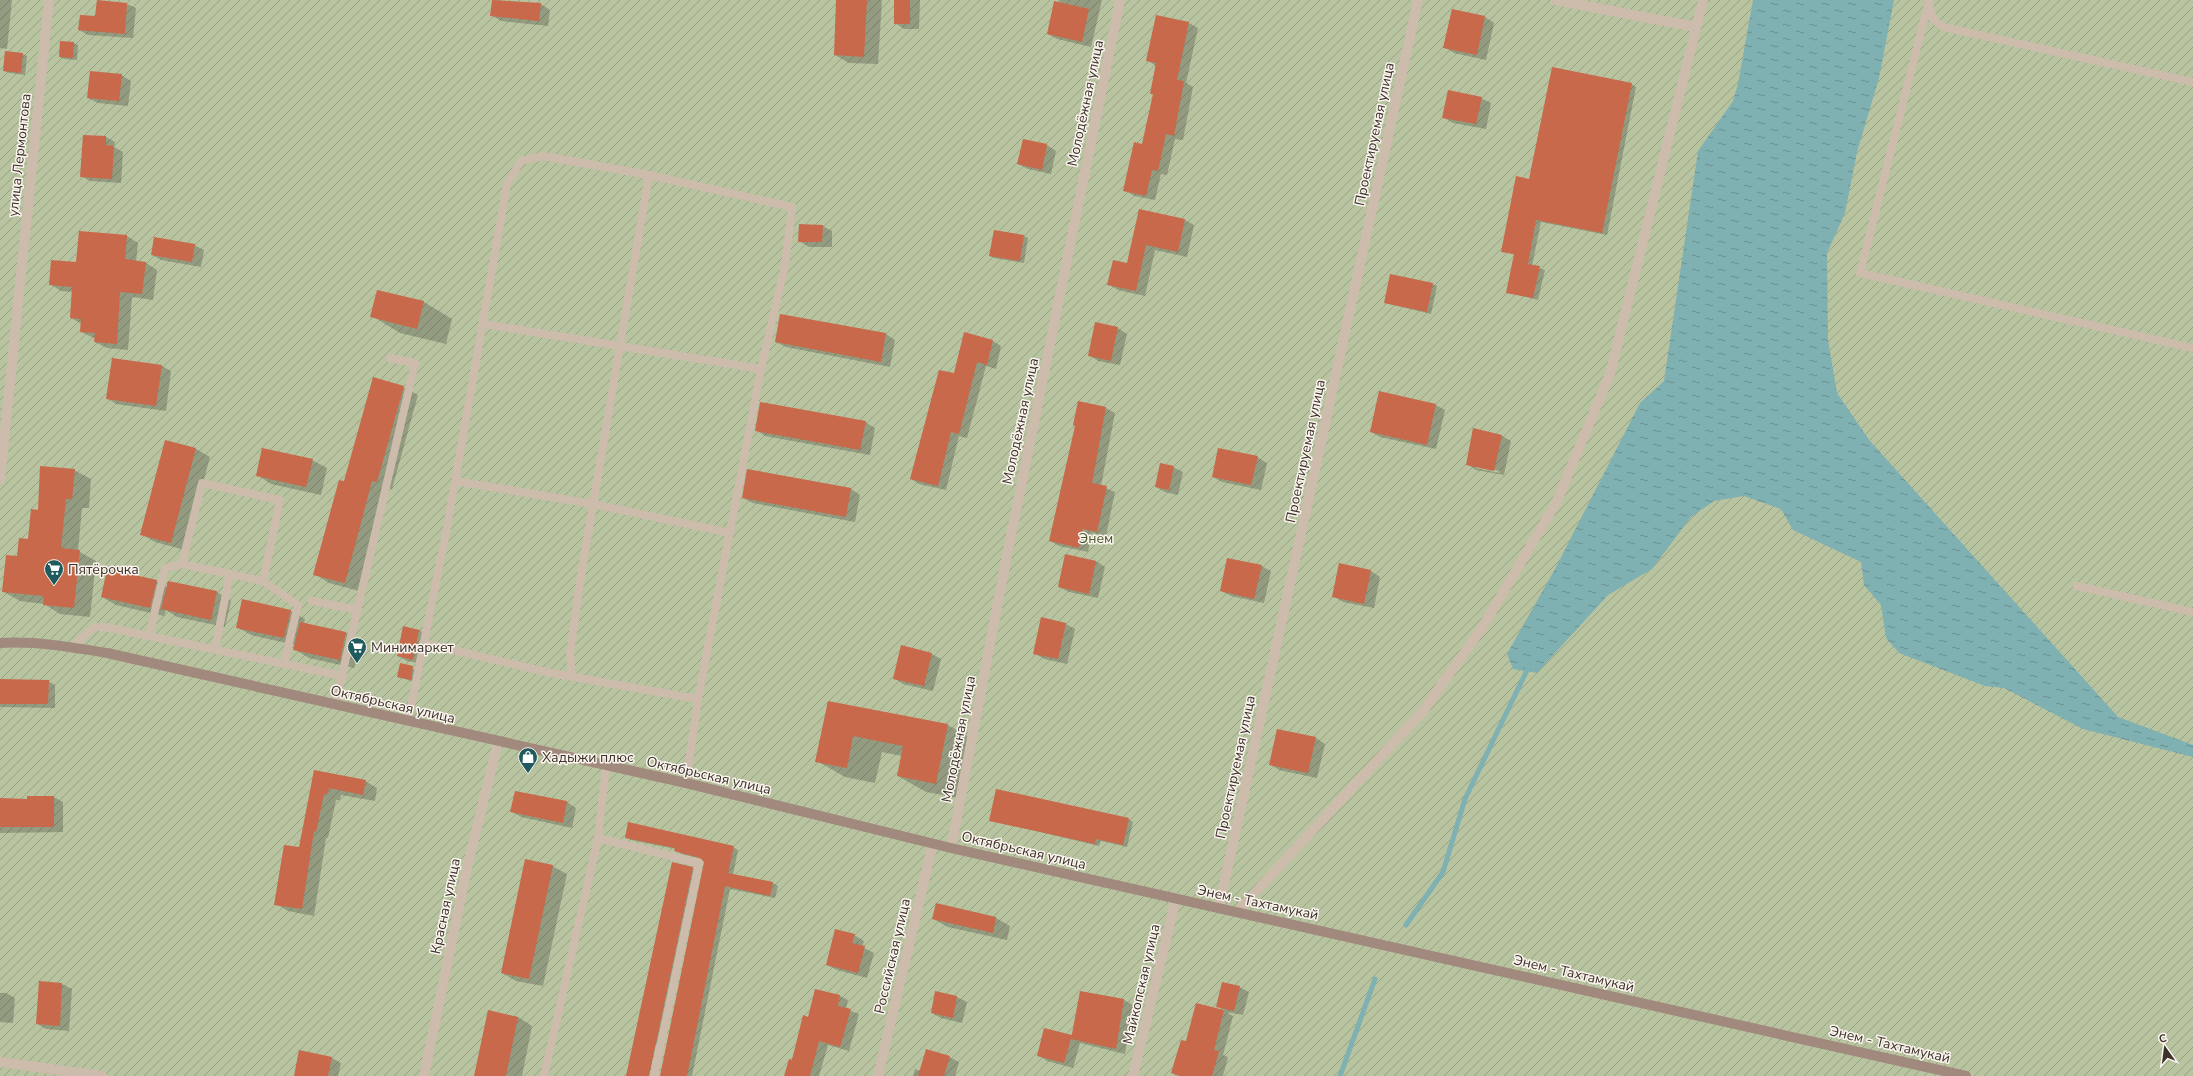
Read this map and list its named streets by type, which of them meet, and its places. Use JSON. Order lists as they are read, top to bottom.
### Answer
{
  "streets": {
    "main road": ["Октябрьская улица", "Энем - Тахтамукай"],
    "street": [
      "Молодёжная улица",
      "Проектируемая улица",
      "улица Лермонтова",
      "Красная улица",
      "Российская улица",
      "Майкопская улица"
    ]
  },
  "crossings": [
    ["Молодёжная улица", "Октябрьская улица"],
    ["Проектируемая улица", "Энем - Тахтамукай"],
    ["Октябрьская улица", "Энем - Тахтамукай"],
    ["Октябрьская улица", "Красная улица"],
    ["Октябрьская улица", "Российская улица"],
    ["Октябрьская улица", "Майкопская улица"],
    ["Энем - Тахтамукай", "Майкопская улица"]
  ],
  "parks": ["Энем"],
  "places": {
    "supermarket": ["Пятёрочка", "Минимаркет"],
    "shop": ["Хадыжи плюс"]
  },
  "north": "top"
}
